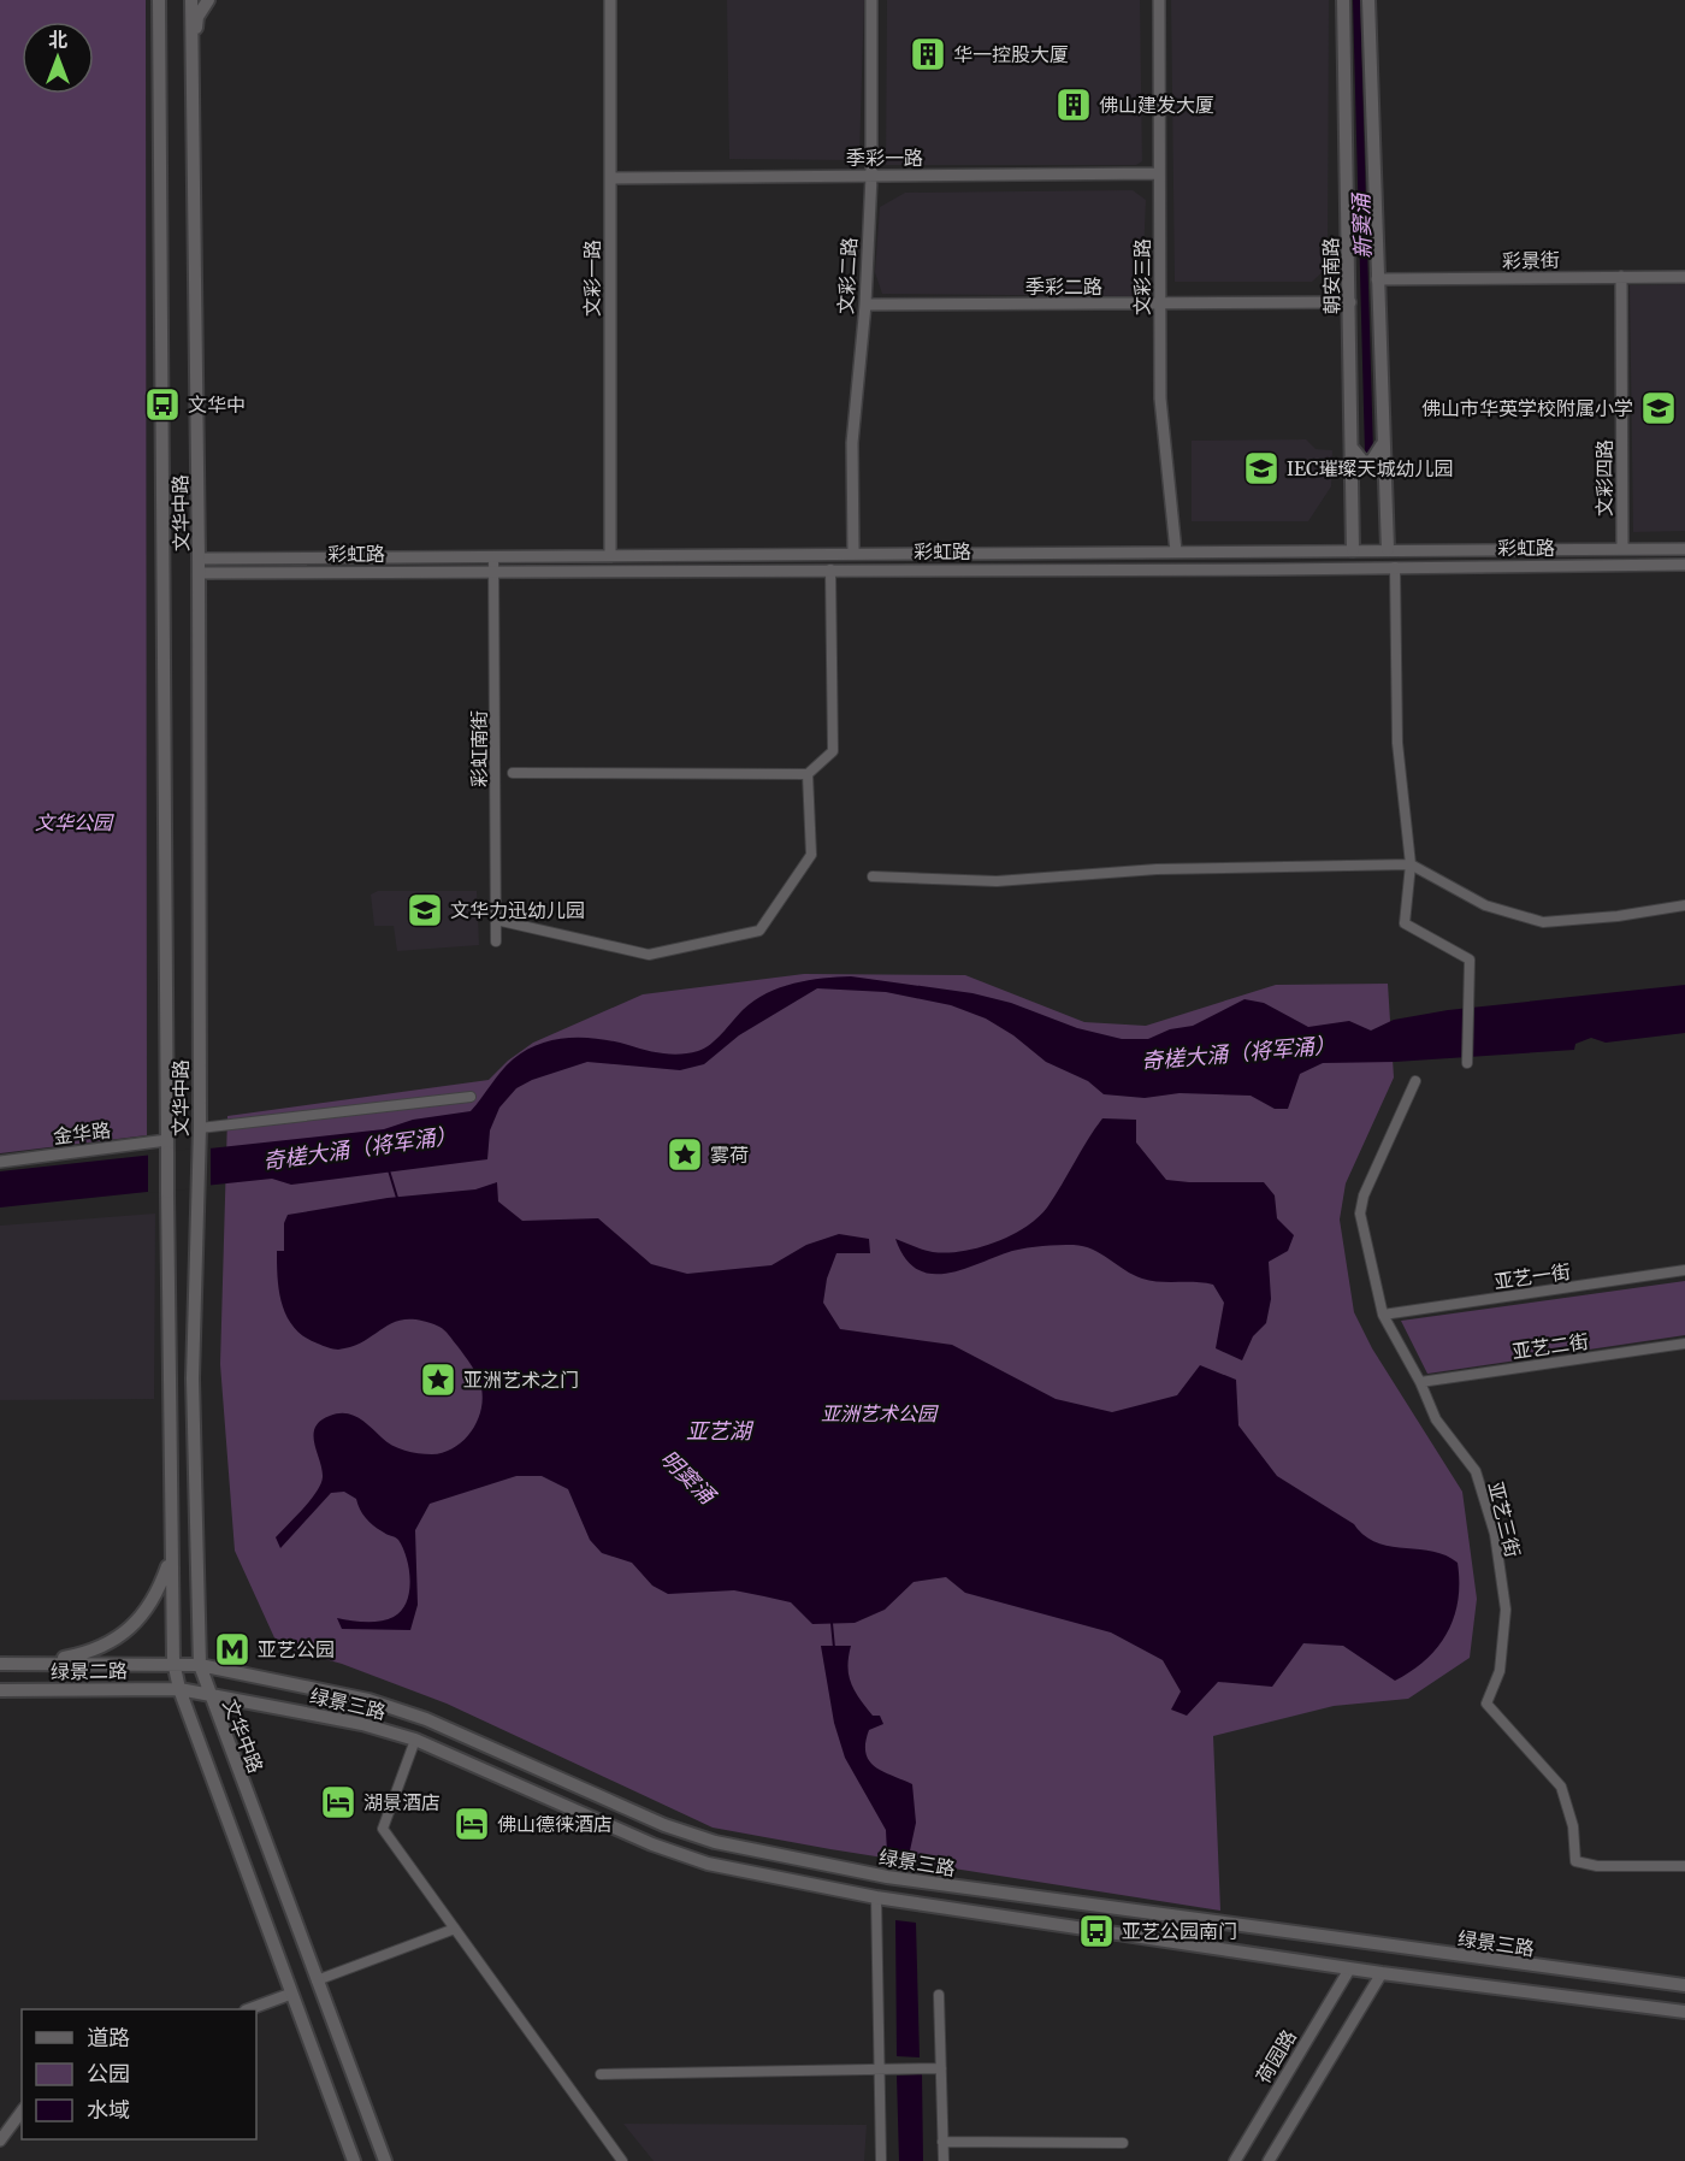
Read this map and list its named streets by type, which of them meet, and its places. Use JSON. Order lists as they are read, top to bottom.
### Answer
{
  "streets": {
    "main road": [
      "朝安南路",
      "文华中路",
      "绿景二路",
      "绿景三路"
    ],
    "street": [
      "季彩一路",
      "彩景街",
      "文彩二路",
      "文彩三路",
      "文彩一路",
      "季彩二路",
      "文彩四路",
      "彩虹路",
      "彩虹南街",
      "金华路",
      "亚艺一街",
      "亚艺二街",
      "亚艺三街",
      "荷园路"
    ]
  },
  "crossings": [
    ["季彩一路", "文彩二路"],
    ["季彩一路", "文彩三路"],
    ["季彩一路", "文彩一路"],
    ["彩景街", "文彩四路"],
    ["文彩二路", "季彩二路"],
    ["文彩二路", "彩虹路"],
    ["朝安南路", "季彩二路"],
    ["朝安南路", "彩虹路"],
    ["文彩三路", "季彩二路"],
    ["文彩三路", "彩虹路"],
    ["文彩一路", "彩虹路"],
    ["文彩四路", "彩虹路"],
    ["文华中路", "彩虹路"],
    ["文华中路", "金华路"],
    ["文华中路", "绿景二路"],
    ["文华中路", "绿景三路"],
    ["彩虹路", "彩虹南街"],
    ["亚艺一街", "亚艺三街"],
    ["亚艺二街", "亚艺三街"],
    ["绿景二路", "绿景三路"],
    ["绿景三路", "荷园路"]
  ],
  "water": [
    "新窦涌",
    "奇槎大涌（将军涌）",
    "亚艺湖",
    "明窦涌"
  ],
  "parks": ["文华公园", "亚洲艺术公园"],
  "places": {
    "building": ["华一控股大厦", "佛山建发大厦"],
    "bus stop": ["文华中", "亚艺公园南门"],
    "school or university": ["佛山市华英学校附属小学", "IEC璀璨天城幼儿园", "文华力迅幼儿园"],
    "place": ["雾荷", "亚洲艺术之门"],
    "metro station": ["亚艺公园"],
    "hotel": ["湖景酒店", "佛山德徕酒店"]
  },
  "legend": ["道路", "公园", "水域"],
  "north": "top"
}
